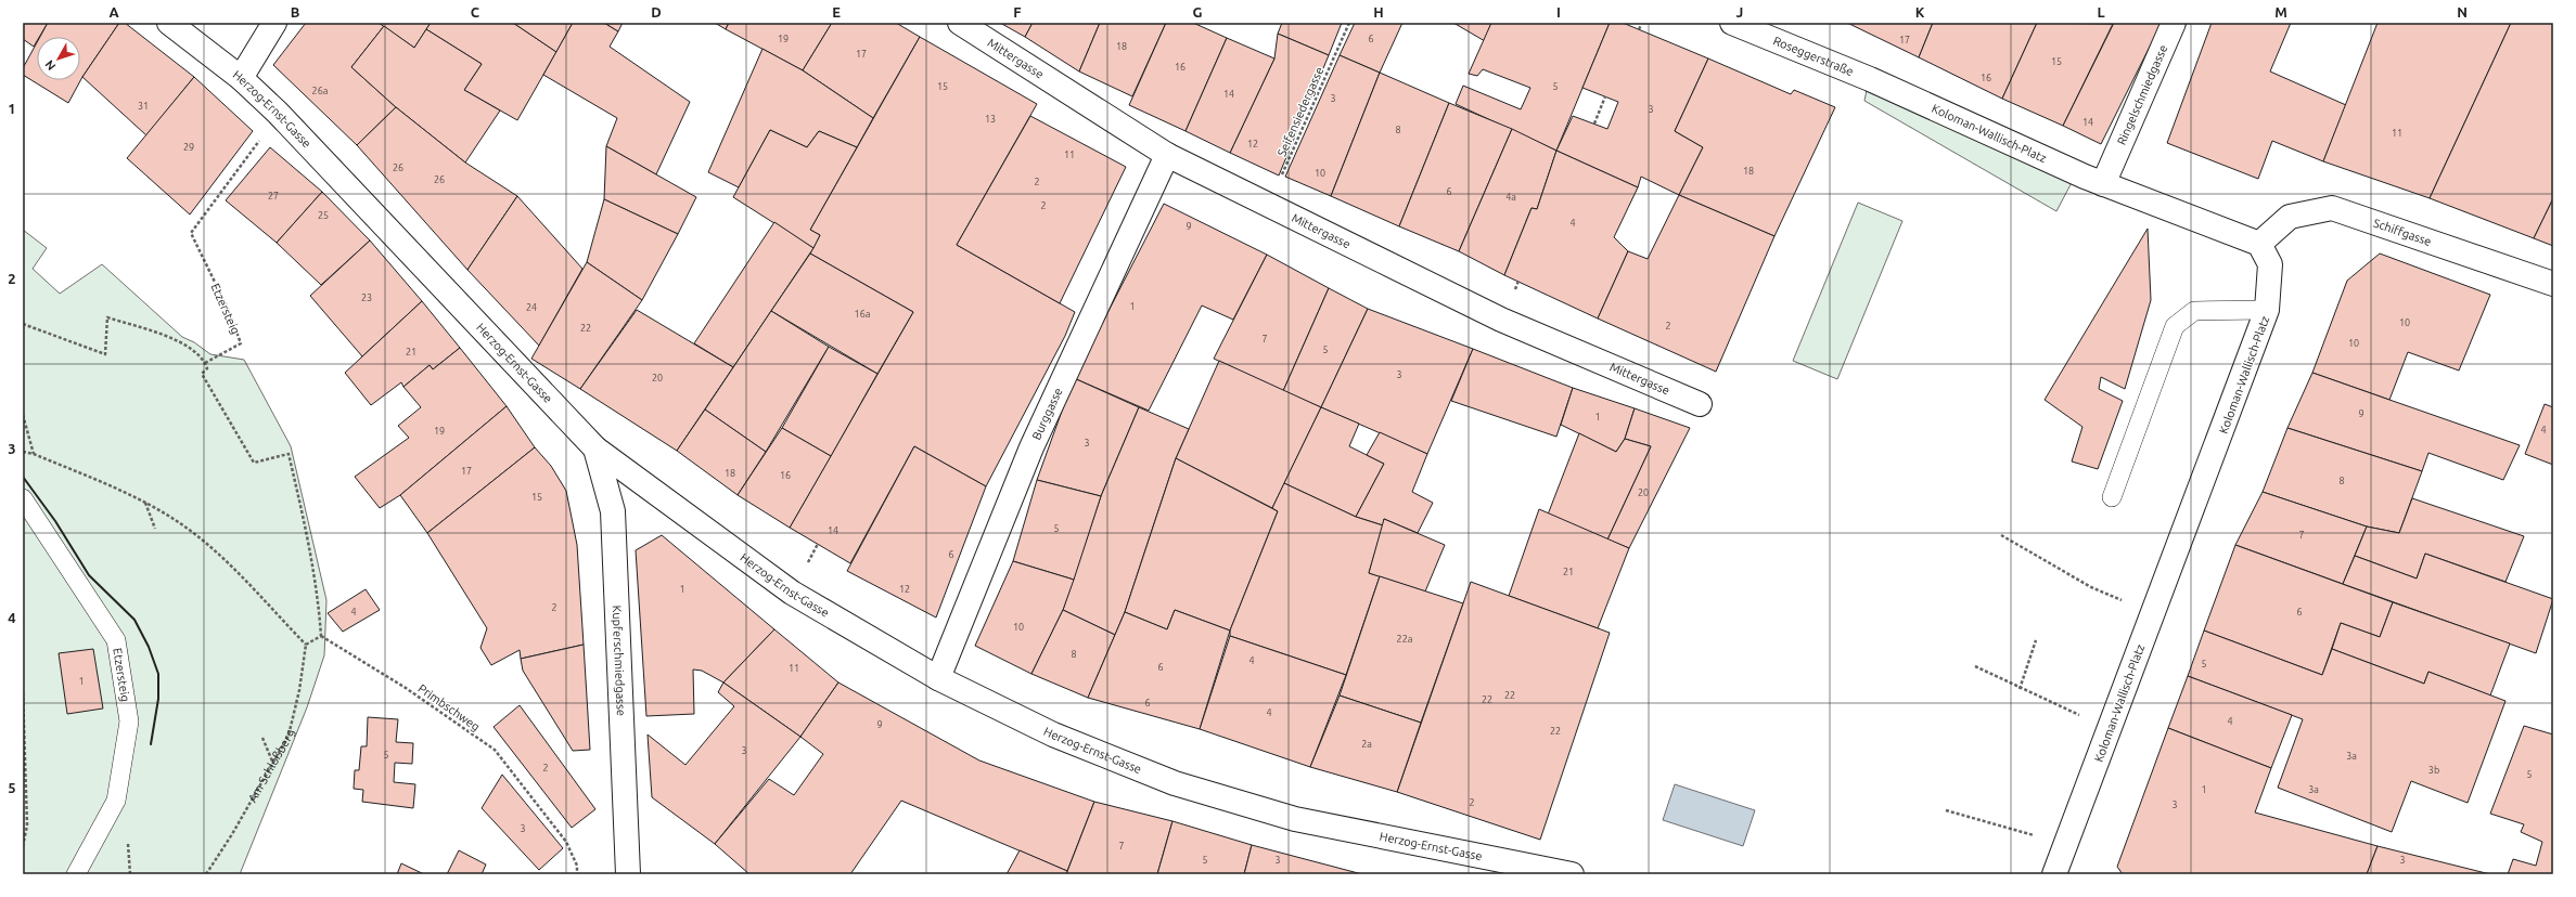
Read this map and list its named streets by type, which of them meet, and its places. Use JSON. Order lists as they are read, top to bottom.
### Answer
{
  "streets": {
    "street": [
      "Roseggerstraße",
      "Mittergasse",
      "Ringelschmiedgasse",
      "Herzog-Ernst-Gasse",
      "Koloman-Wallisch-Platz",
      "Schiffgasse",
      "Burggasse",
      "Kupferschmiedgasse"
    ],
    "lane": ["Etzersteig"],
    "path": ["Seifensiedergasse", "Primbschweg", "Am Schloßberg"]
  },
  "crossings": [
    ["Roseggerstraße", "Koloman-Wallisch-Platz"],
    ["Mittergasse", "Seifensiedergasse"],
    ["Mittergasse", "Burggasse"],
    ["Ringelschmiedgasse", "Koloman-Wallisch-Platz"],
    ["Herzog-Ernst-Gasse", "Burggasse"],
    ["Herzog-Ernst-Gasse", "Kupferschmiedgasse"],
    ["Koloman-Wallisch-Platz", "Schiffgasse"]
  ],
  "house_numbers": [
    "19",
    "6",
    "17",
    "18",
    "17",
    "15",
    "16",
    "16",
    "15",
    "5",
    "26a",
    "14",
    "3",
    "31",
    "3",
    "13",
    "14",
    "8",
    "11",
    "12",
    "29",
    "11",
    "26",
    "18",
    "10",
    "26",
    "2",
    "6",
    "27",
    "4a",
    "2",
    "25",
    "4",
    "9",
    "23",
    "1",
    "24",
    "16a",
    "10",
    "2",
    "22",
    "7",
    "10",
    "5",
    "21",
    "3",
    "20",
    "9",
    "1",
    "4",
    "19",
    "3",
    "17",
    "18",
    "16",
    "8",
    "20",
    "15",
    "5",
    "14",
    "7",
    "6",
    "21",
    "1",
    "12",
    "2",
    "4",
    "6",
    "10",
    "22a",
    "8",
    "4",
    "5",
    "6",
    "11",
    "1",
    "22",
    "22",
    "6",
    "4",
    "4",
    "9",
    "22",
    "2a",
    "3",
    "5",
    "3a",
    "2",
    "3b",
    "5",
    "1",
    "3a",
    "2",
    "3",
    "3",
    "7",
    "5",
    "3",
    "3"
  ],
  "north": "bottom left",
  "grid": {
    "columns": [
      "A",
      "B",
      "C",
      "D",
      "E",
      "F",
      "G",
      "H",
      "I",
      "J",
      "K",
      "L",
      "M",
      "N"
    ],
    "rows": [
      "1",
      "2",
      "3",
      "4",
      "5"
    ]
  }
}
